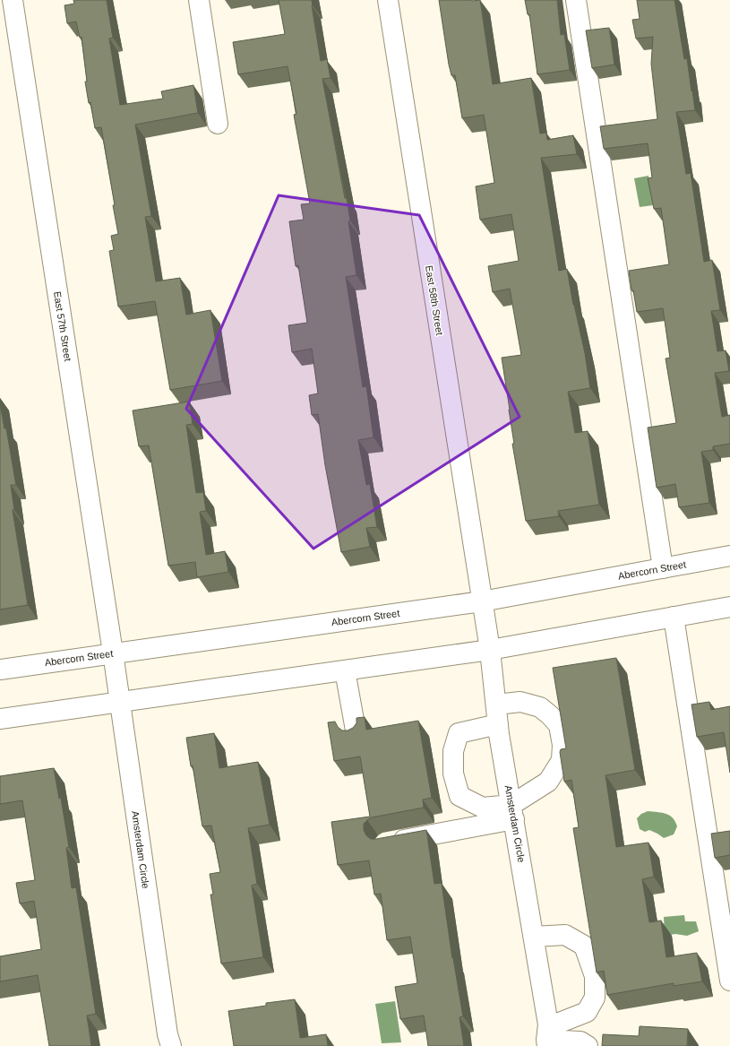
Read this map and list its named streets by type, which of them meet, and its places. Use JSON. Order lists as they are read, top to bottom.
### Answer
{
  "streets": {
    "street": [
      "East 58th Street",
      "East 57th Street",
      "Abercorn Street",
      "Amsterdam Circle"
    ]
  },
  "crossings": [
    ["East 58th Street", "Abercorn Street"],
    ["East 58th Street", "Amsterdam Circle"],
    ["East 57th Street", "Abercorn Street"],
    ["East 57th Street", "Amsterdam Circle"],
    ["Abercorn Street", "Amsterdam Circle"]
  ]
}
